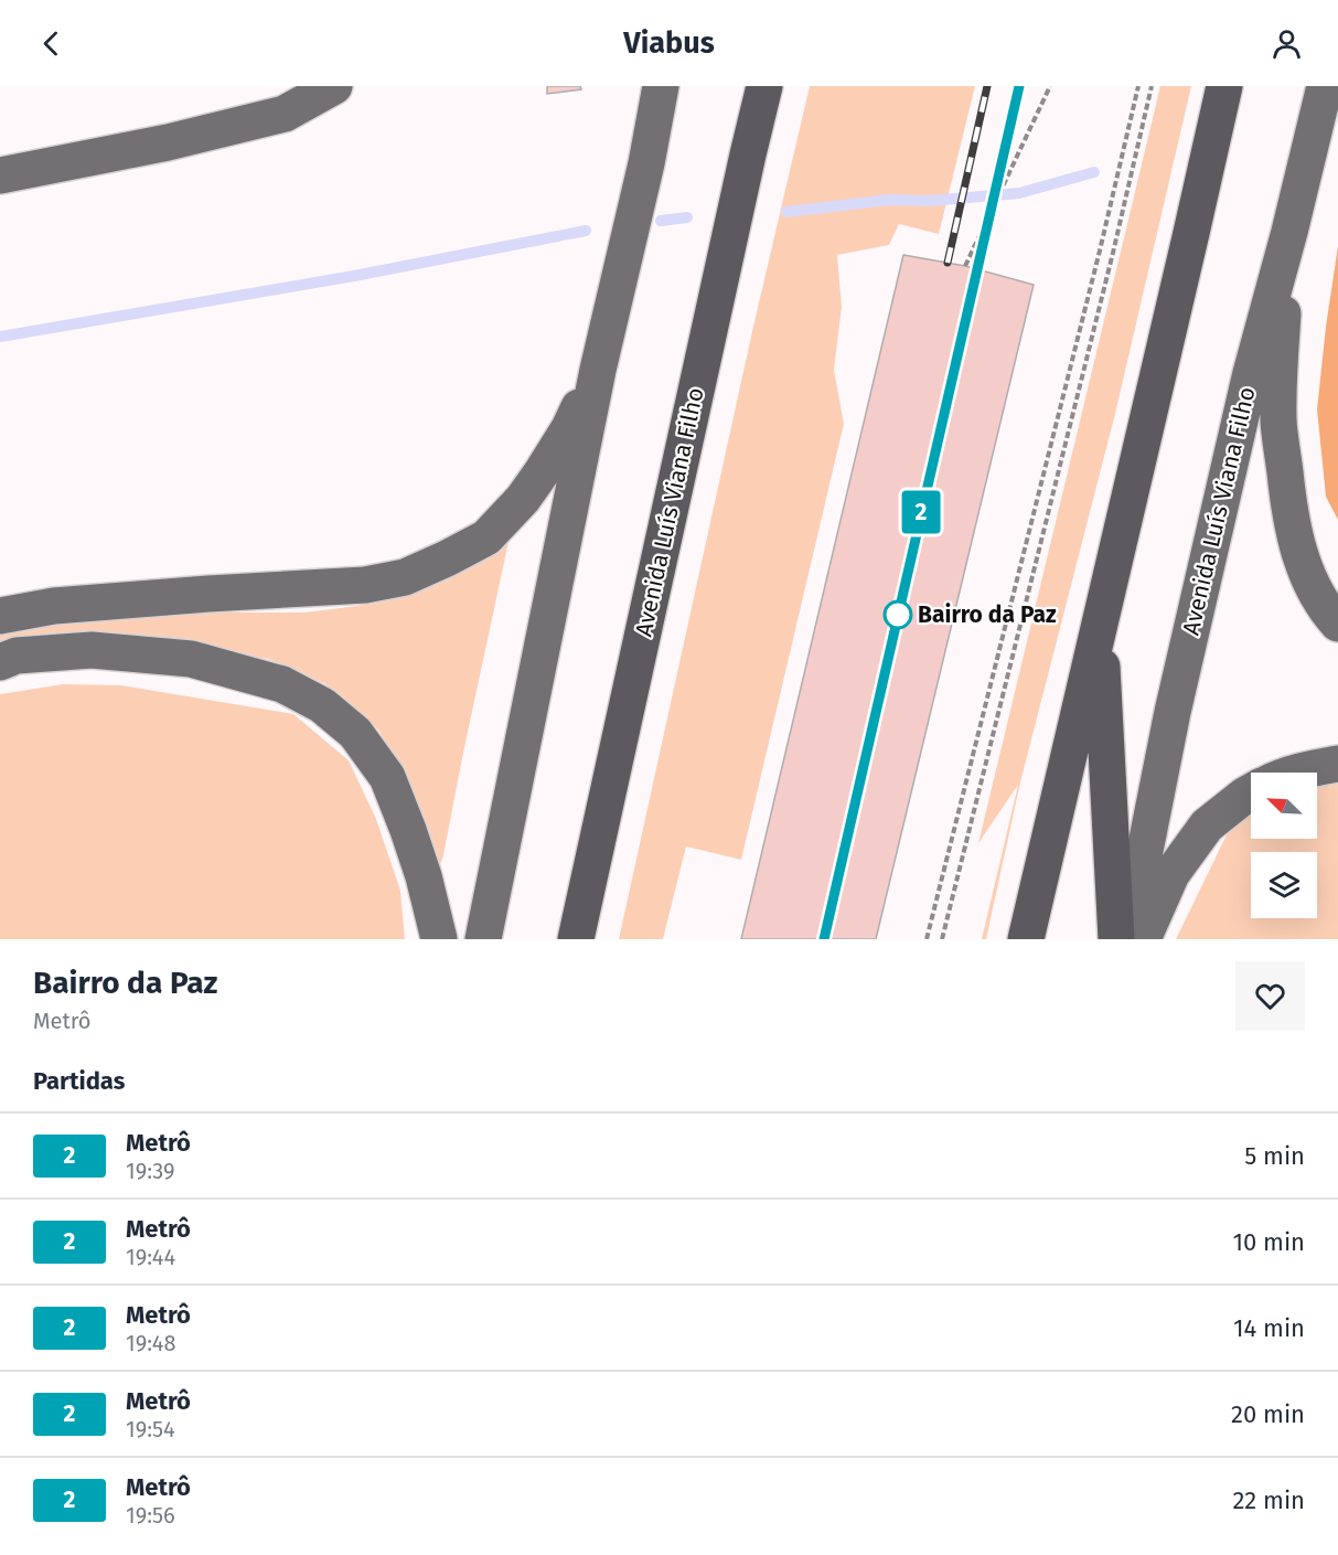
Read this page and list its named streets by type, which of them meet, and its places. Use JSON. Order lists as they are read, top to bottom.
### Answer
{
  "streets": {
    "highway": ["Avenida Luís Viana Filho"]
  },
  "places": ["Bairro da Paz"],
  "lines": ["metro line 2"],
  "north": "top left",
  "page": {
    "header": "Viabus",
    "on_map": "2",
    "heading": [
      ["Bairro da Paz", "Metrô"],
      "Partidas"
    ],
    "list": [
      {
        "mark": "2",
        "name": "Metrô",
        "note": "19:39",
        "value": "5 min"
      },
      {
        "mark": "2",
        "name": "Metrô",
        "note": "19:44",
        "value": "10 min"
      },
      {
        "mark": "2",
        "name": "Metrô",
        "note": "19:48",
        "value": "14 min"
      },
      {
        "mark": "2",
        "name": "Metrô",
        "note": "19:54",
        "value": "20 min"
      },
      {
        "mark": "2",
        "name": "Metrô",
        "note": "19:56",
        "value": "22 min"
      }
    ]
  }
}
